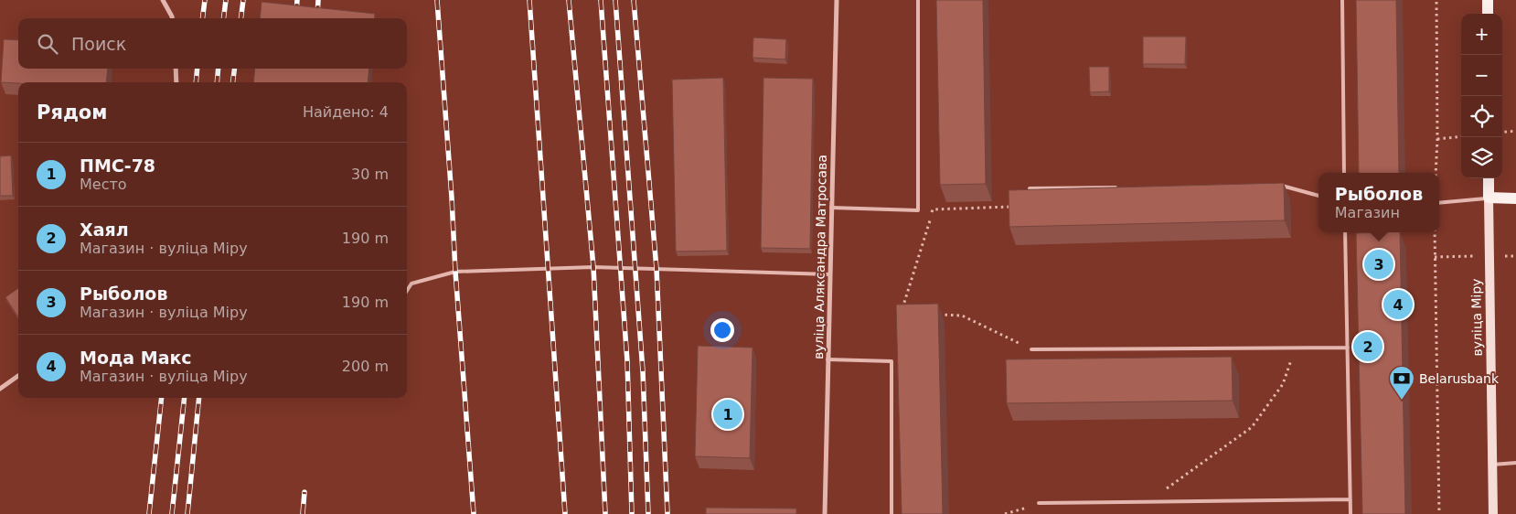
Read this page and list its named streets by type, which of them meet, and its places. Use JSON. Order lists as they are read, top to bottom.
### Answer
{
  "streets": {
    "main road": ["вуліца Міру"],
    "street": ["вуліца Аляксандра Матросава"]
  },
  "places": {
    "bank": ["Belarusbank"]
  },
  "page": {
    "map_buttons": ["+", "−"],
    "search": "Поиск",
    "heading": ["Рядом", "Найдено: 4"],
    "list": [
      {
        "mark": "1",
        "name": "ПМС-78",
        "note": "Место",
        "value": "30 m"
      },
      {
        "mark": "2",
        "name": "Хаял",
        "note": "Магазин · вуліца Міру",
        "value": "190 m"
      },
      {
        "mark": "3",
        "name": "Рыболов",
        "note": "Магазин · вуліца Міру",
        "value": "190 m"
      },
      {
        "mark": "4",
        "name": "Мода Макс",
        "note": "Магазин · вуліца Міру",
        "value": "200 m"
      }
    ],
    "popup": ["Рыболов", "Магазин"],
    "pins": [
      "3",
      "4",
      "2",
      "1"
    ]
  }
}
